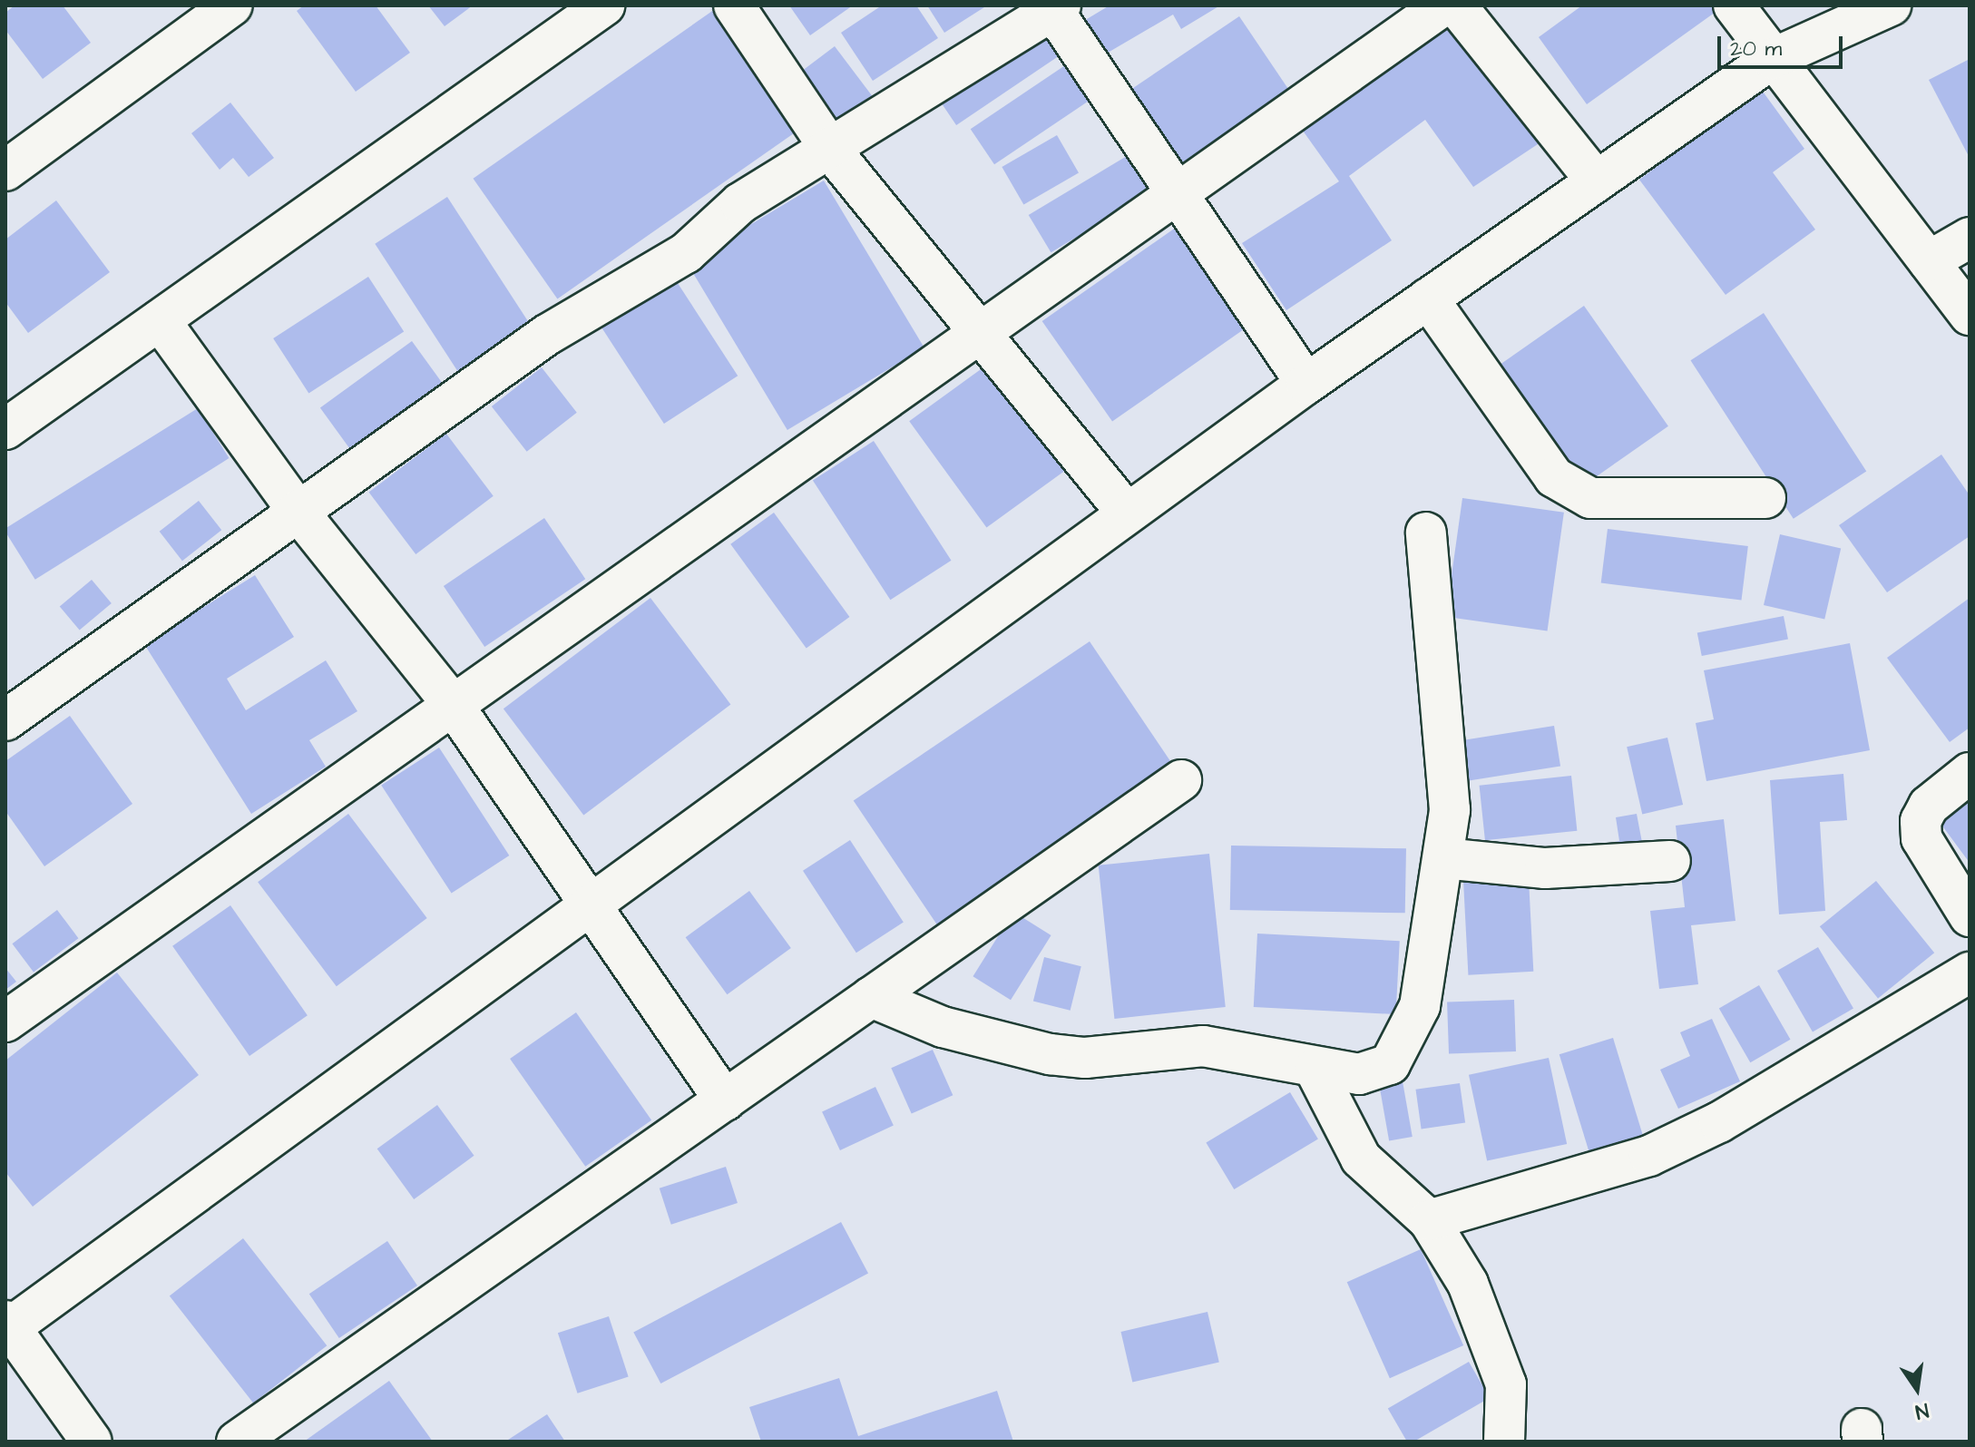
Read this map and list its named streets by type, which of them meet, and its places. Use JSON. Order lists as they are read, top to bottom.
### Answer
{
  "scale_bar": "20 m",
  "north": "bottom"
}
